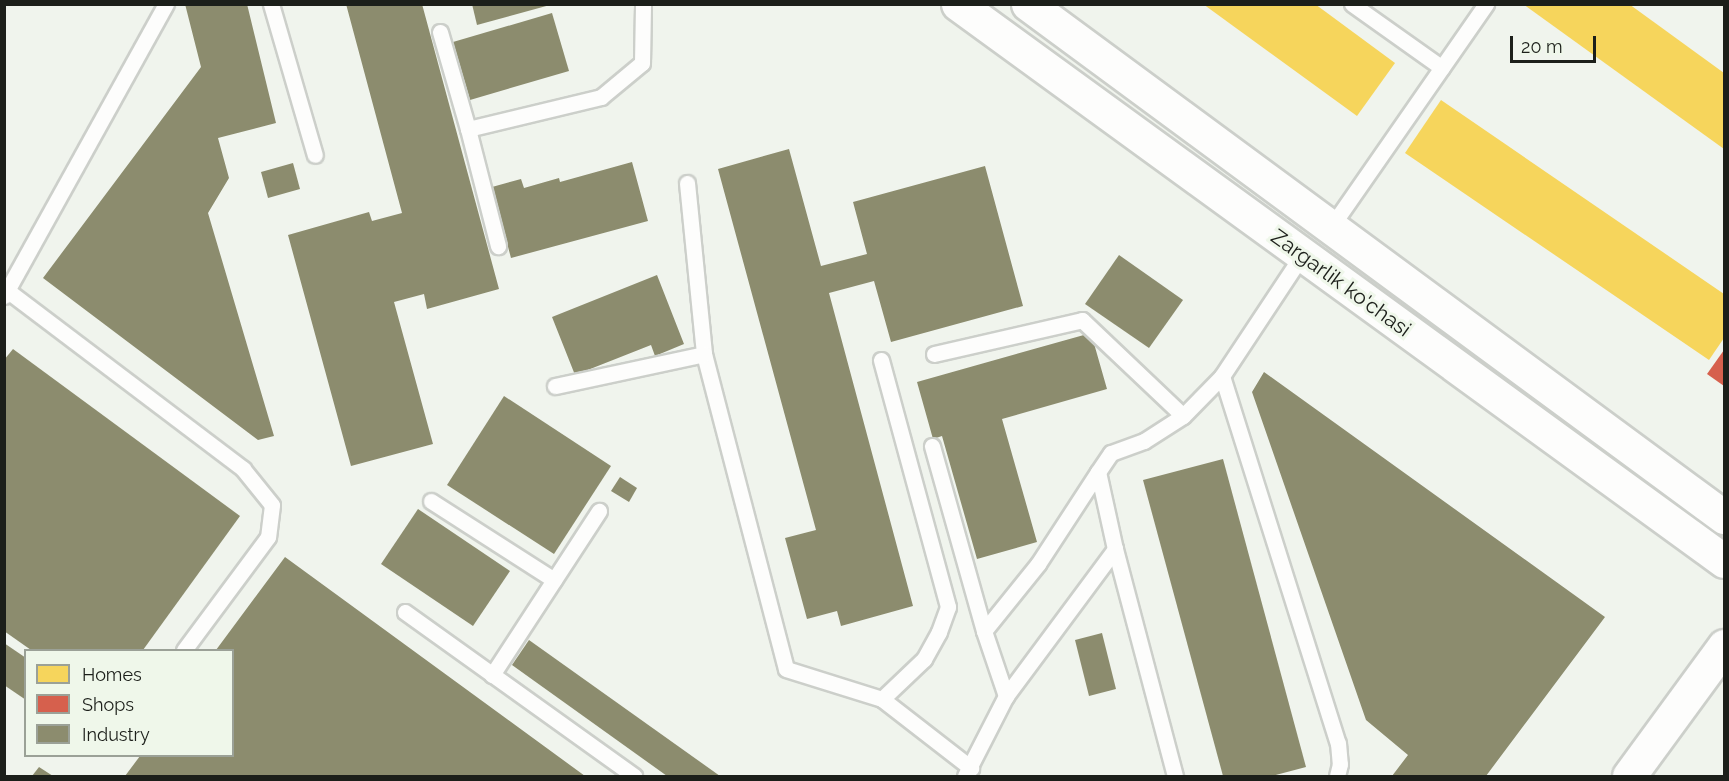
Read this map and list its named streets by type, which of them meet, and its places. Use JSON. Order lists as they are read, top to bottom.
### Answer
{
  "streets": {
    "main road": ["Zargarlik ko'chasi"]
  },
  "legend": ["Homes", "Shops", "Industry"],
  "scale_bar": "20 m"
}
